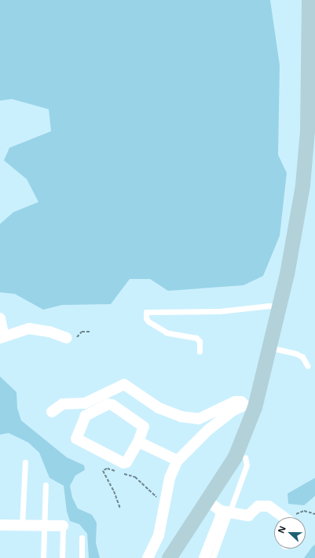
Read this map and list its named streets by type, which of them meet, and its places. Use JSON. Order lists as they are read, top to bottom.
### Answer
{
  "north": "left"
}
